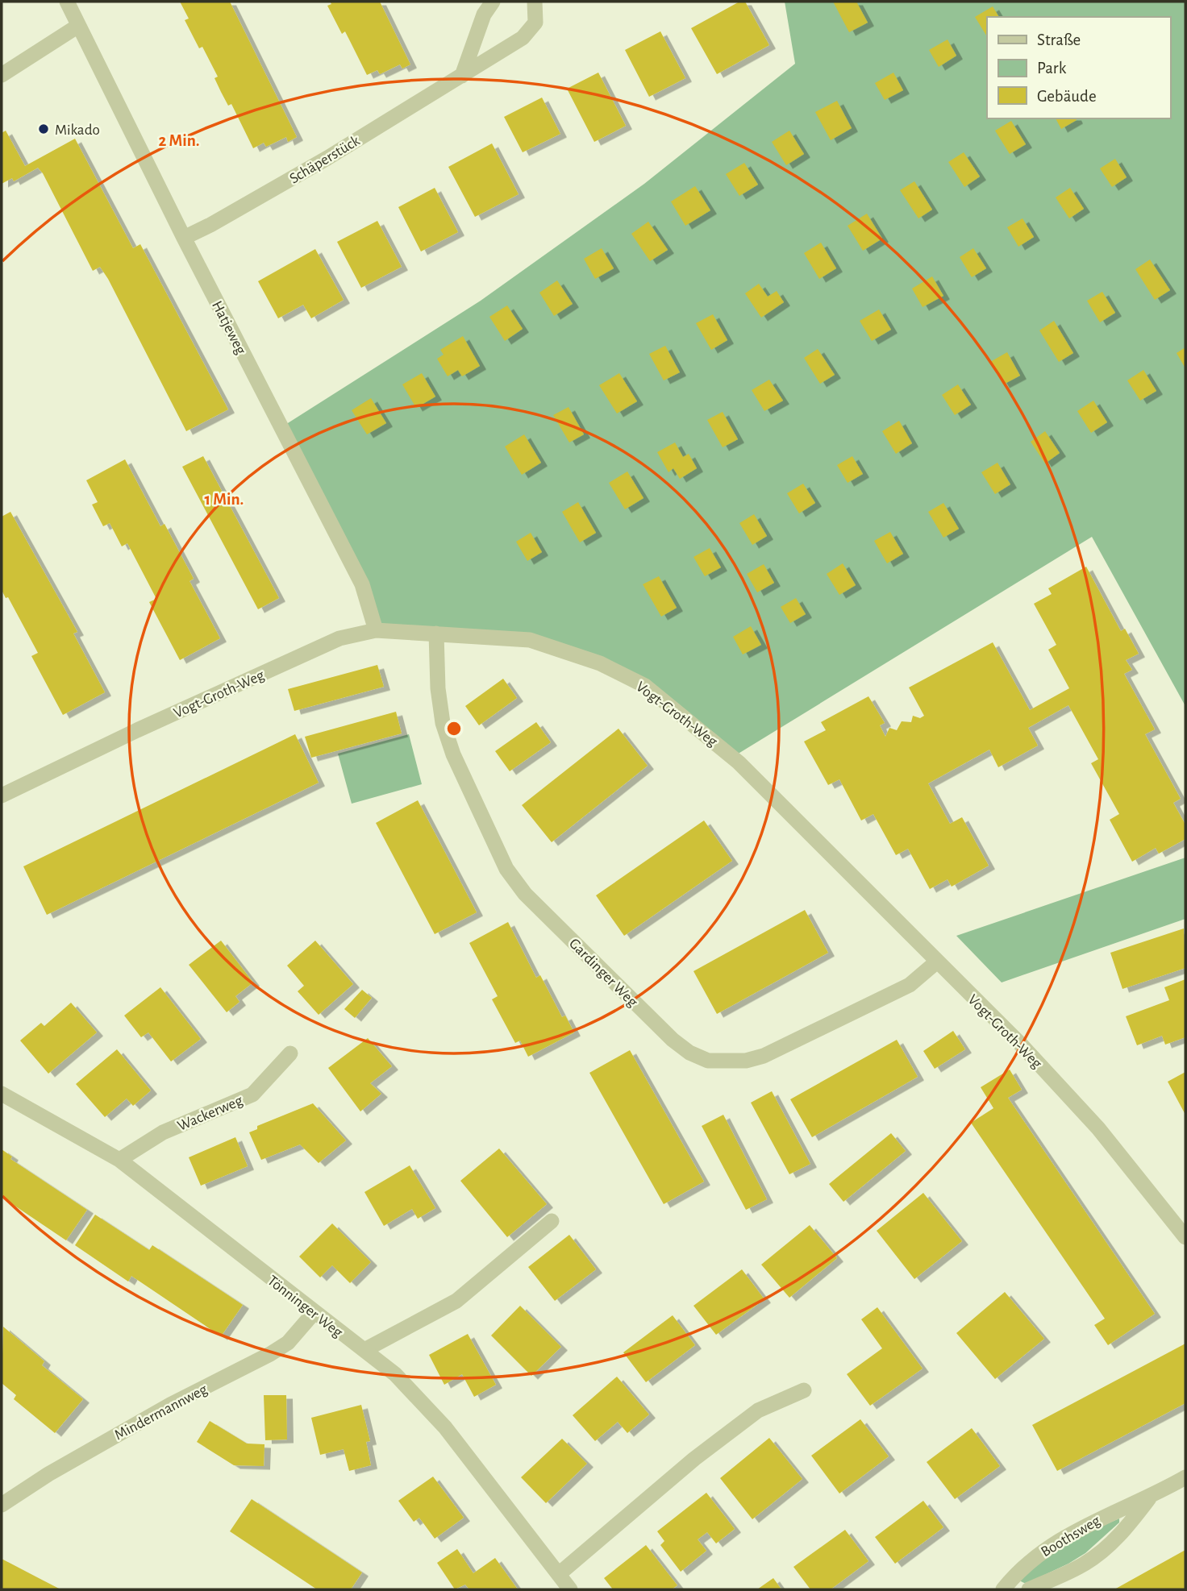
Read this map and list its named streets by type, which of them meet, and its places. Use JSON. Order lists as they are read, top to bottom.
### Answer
{
  "streets": {
    "street": [
      "Schäperstück",
      "Hatjeweg",
      "Vogt-Groth-Weg",
      "Gardinger Weg",
      "Wackerweg",
      "Tönninger Weg",
      "Mindermannweg",
      "Boothsweg"
    ]
  },
  "crossings": [
    ["Schäperstück", "Hatjeweg"],
    ["Hatjeweg", "Vogt-Groth-Weg"],
    ["Vogt-Groth-Weg", "Gardinger Weg"],
    ["Wackerweg", "Tönninger Weg"],
    ["Tönninger Weg", "Mindermannweg"]
  ],
  "places": ["Mikado"],
  "legend": ["Straße", "Park", "Gebäude"],
  "rings": ["2 Min.", "1 Min."]
}
